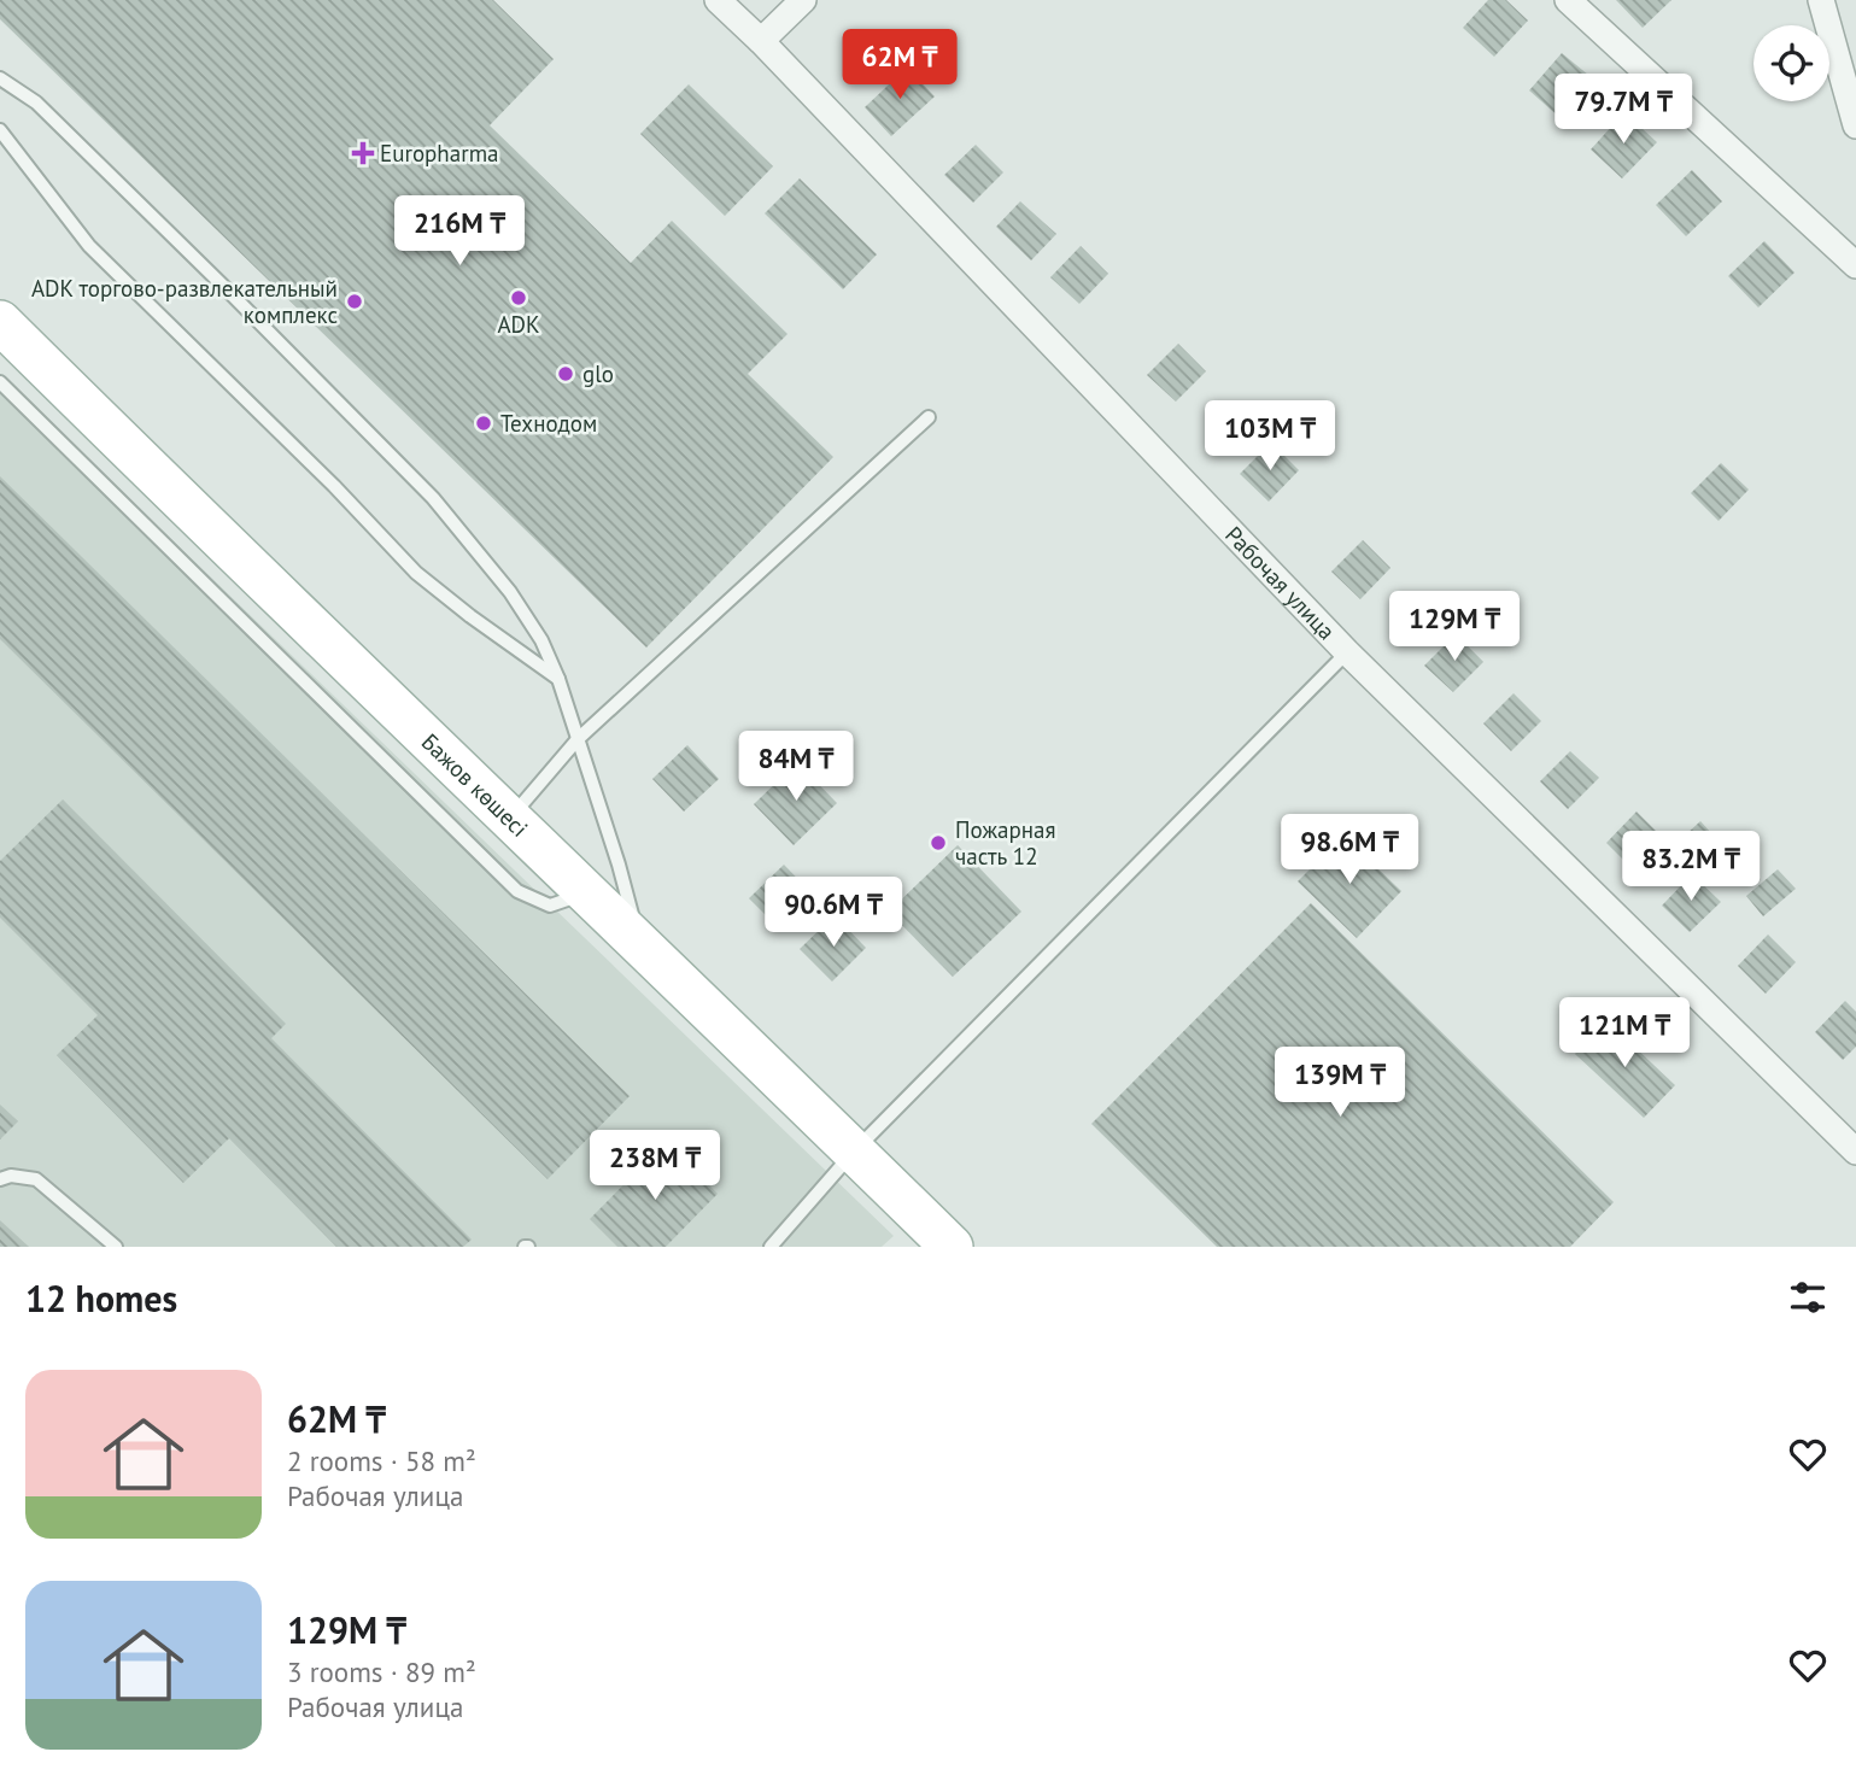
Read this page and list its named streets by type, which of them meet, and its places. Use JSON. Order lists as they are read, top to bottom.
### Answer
{
  "streets": {
    "main road": ["Бажов көшесі"],
    "street": ["Рабочая улица"]
  },
  "places": {
    "health": ["Europharma"],
    "other": [
      "ADK",
      "ADK торгово-развлекательный комплекс",
      "glo",
      "Технодом",
      "Пожарная часть 12"
    ]
  },
  "page": {
    "price": [
      "62M ₸",
      "79.7M ₸",
      "216M ₸",
      "103M ₸",
      "129M ₸",
      "84M ₸",
      "98.6M ₸",
      "83.2M ₸",
      "90.6M ₸",
      "121M ₸",
      "139M ₸",
      "238M ₸"
    ],
    "heading": "12 homes",
    "list": [
      {
        "name": "62M ₸",
        "note": "2 rooms · 58 m² · Рабочая улица"
      },
      {
        "name": "129M ₸",
        "note": "3 rooms · 89 m² · Рабочая улица"
      }
    ]
  }
}
